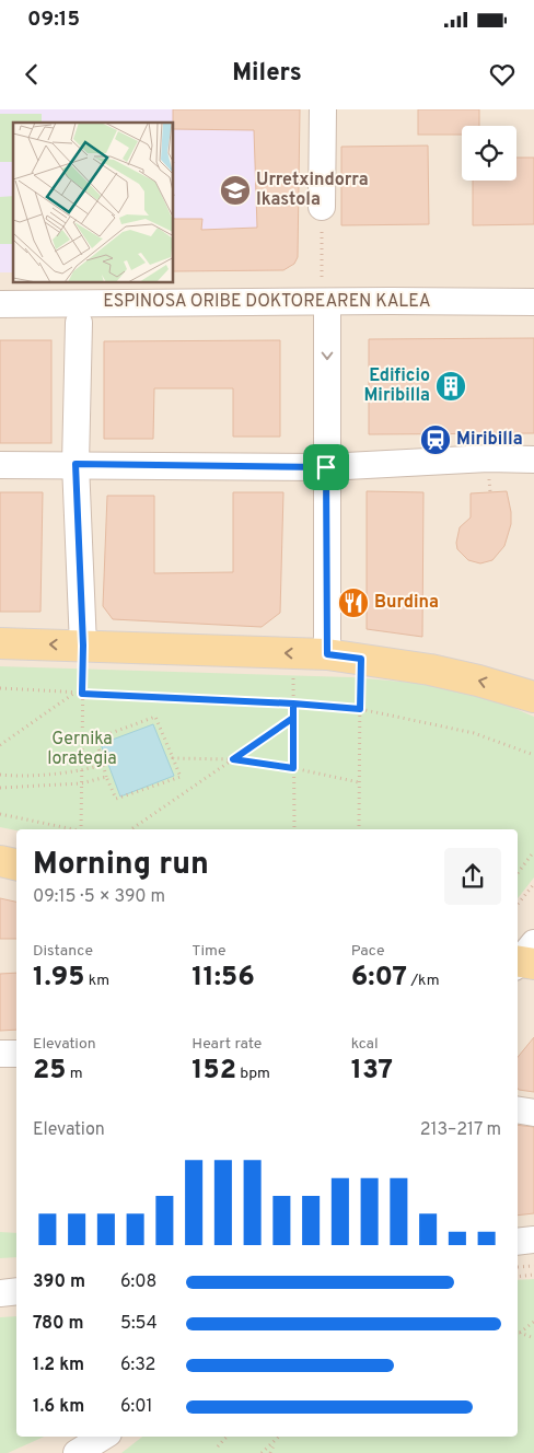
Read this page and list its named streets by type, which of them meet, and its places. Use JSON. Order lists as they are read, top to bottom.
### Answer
{
  "streets": {
    "street": ["ESPINOSA ORIBE DOKTOREAREN KALEA"]
  },
  "parks": ["Gernika lorategia"],
  "places": {
    "school or university": ["Urretxindorra Ikastola"],
    "building": ["Edificio Miribilla"],
    "station": ["Miribilla"],
    "restaurant": ["Burdina"]
  },
  "page": {
    "status": "09:15",
    "header": "Milers",
    "heading": ["Morning run", "09:15 · 5 × 390 m"],
    "stats": [
      ["Distance", "1.95 km"],
      ["Time", "11:56"],
      ["Pace", "6:07 /km"],
      ["Elevation", "25 m"],
      ["Heart rate", "152 bpm"],
      ["kcal", "137"]
    ],
    "chart": ["Elevation", "213–217 m"],
    "list": [
      {
        "name": "390 m",
        "note": "6:08"
      },
      {
        "name": "780 m",
        "note": "5:54"
      },
      {
        "name": "1.2 km",
        "note": "6:32"
      },
      {
        "name": "1.6 km",
        "note": "6:01"
      }
    ]
  }
}
